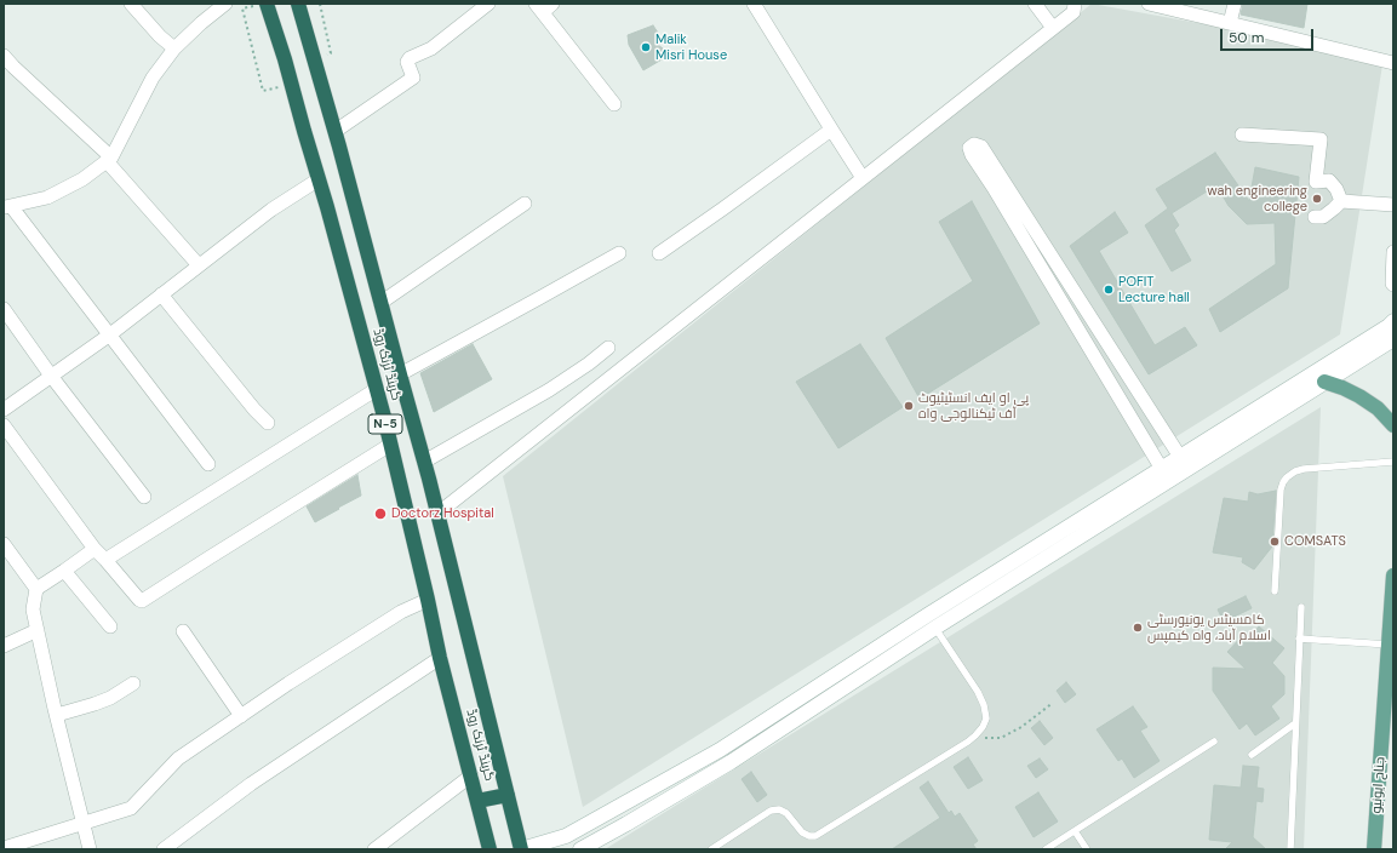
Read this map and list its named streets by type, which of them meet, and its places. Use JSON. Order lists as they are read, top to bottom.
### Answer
{
  "streets": {
    "highway": ["گرینڈ ٹرنک روڈ", "N-5"],
    "main road": ["جناح ایونیو"]
  },
  "places": [
    "Malik Misri House",
    "wah engineering college",
    "POFIT Lecture hall",
    "پی او ایف انسٹیٹیوٹ آف ٹیکنالوجی واہ",
    "Doctorz Hospital",
    "COMSATS",
    "کامسیٹس یونیورسٹی اسلام آباد، واہ کیمپس"
  ],
  "scale_bar": "50 m"
}
